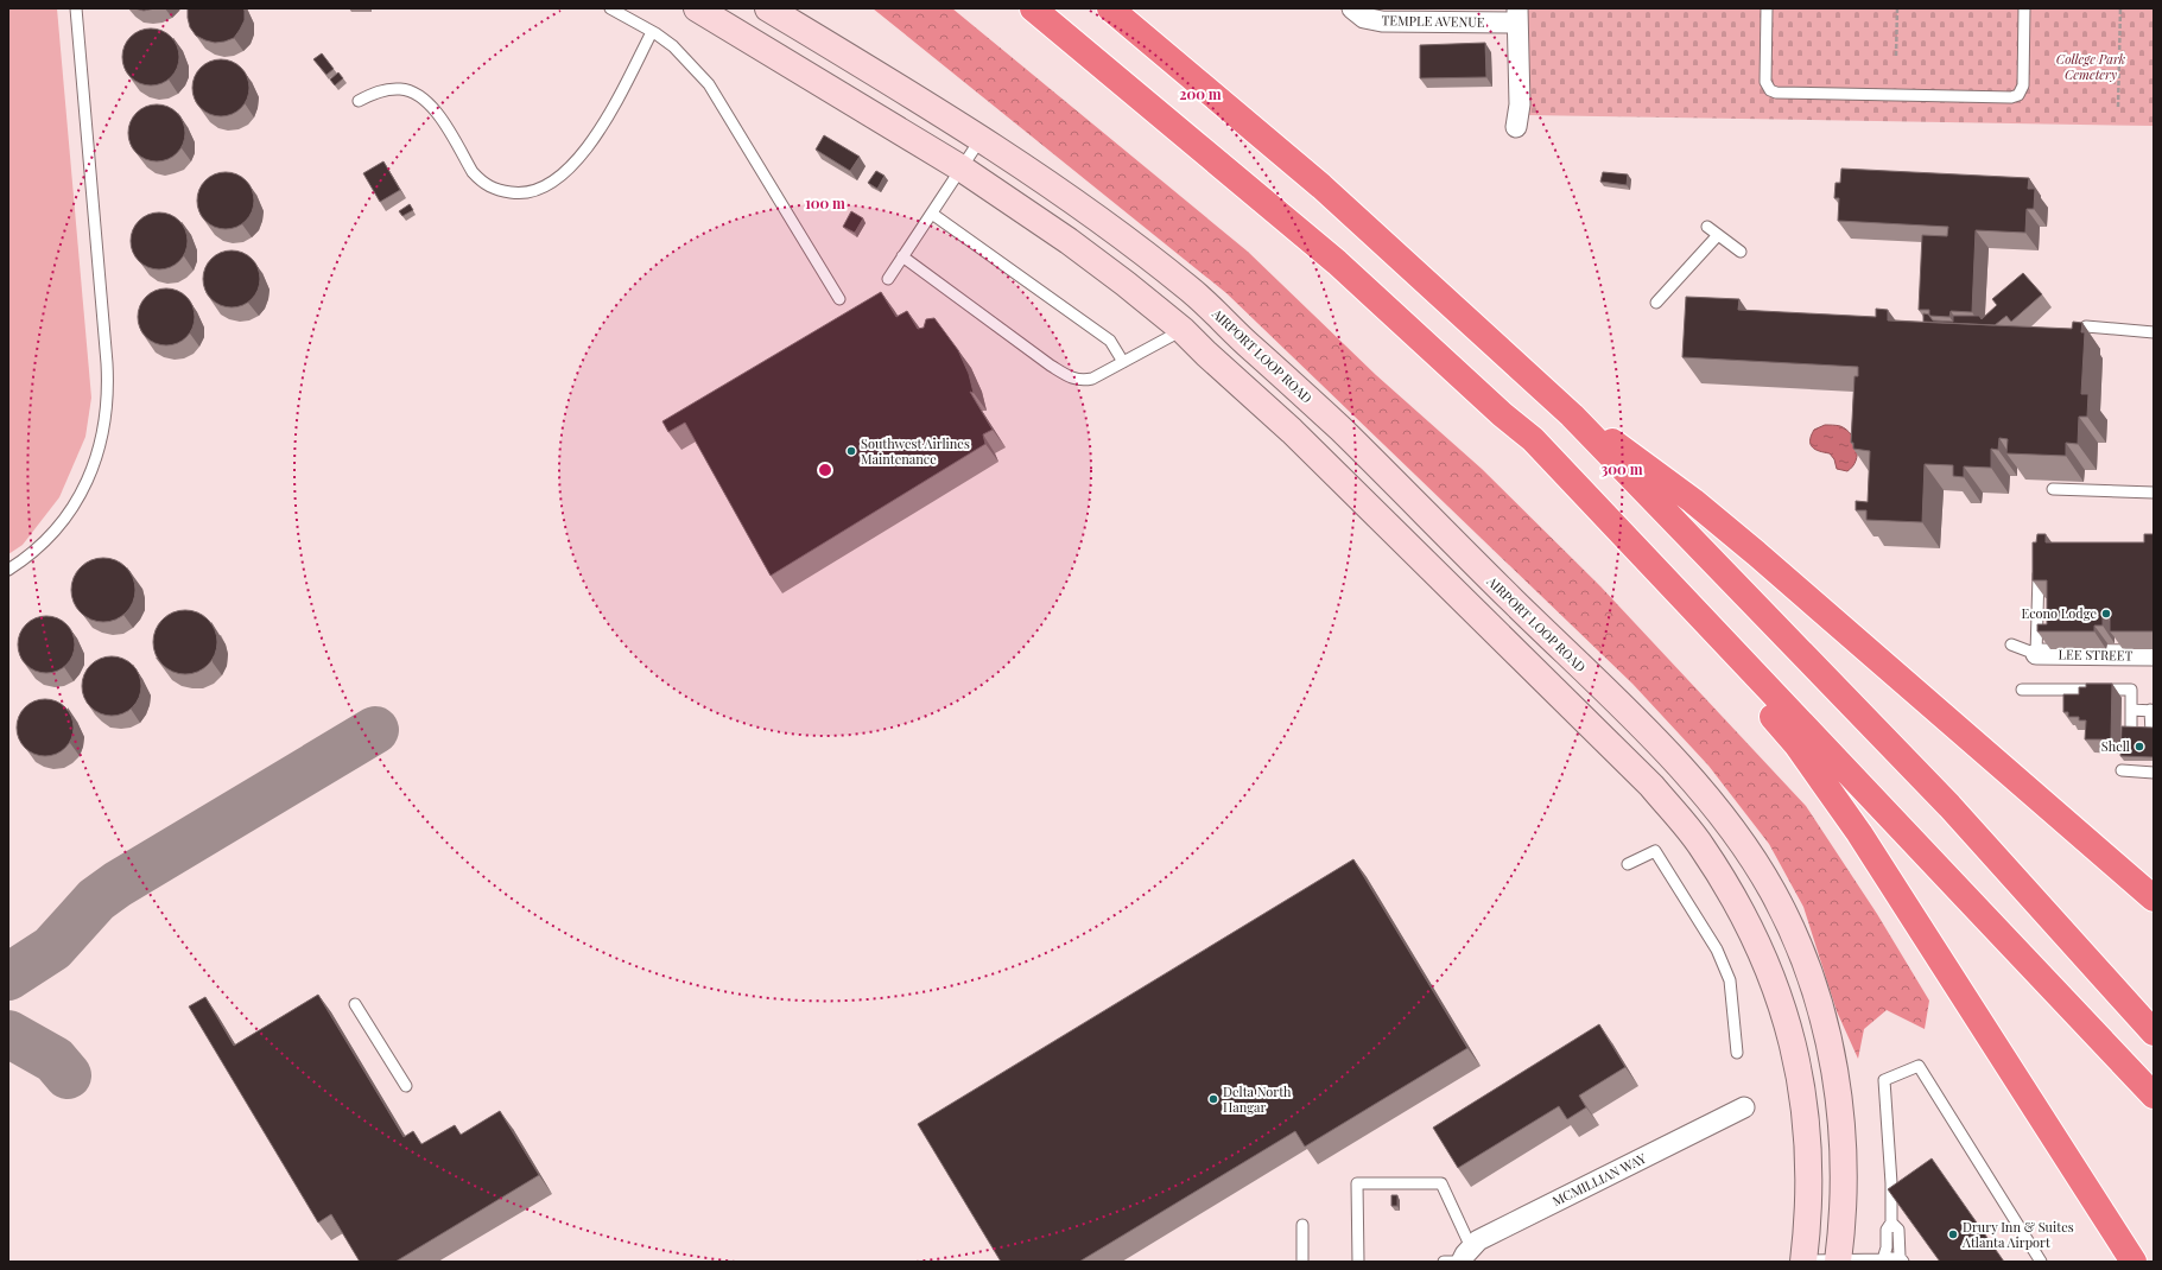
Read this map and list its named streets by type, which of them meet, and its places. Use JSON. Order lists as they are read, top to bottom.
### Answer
{
  "streets": {
    "main road": ["AIRPORT LOOP ROAD"],
    "street": ["TEMPLE AVENUE", "LEE STREET", "MCMILLIAN WAY"]
  },
  "parks": ["College Park Cemetery"],
  "places": [
    "Southwest Airlines Maintenance",
    "Econo Lodge",
    "Shell",
    "Delta North Hangar",
    "Drury Inn & Suites Atlanta Airport"
  ],
  "rings": ["200 m", "100 m", "300 m"]
}
